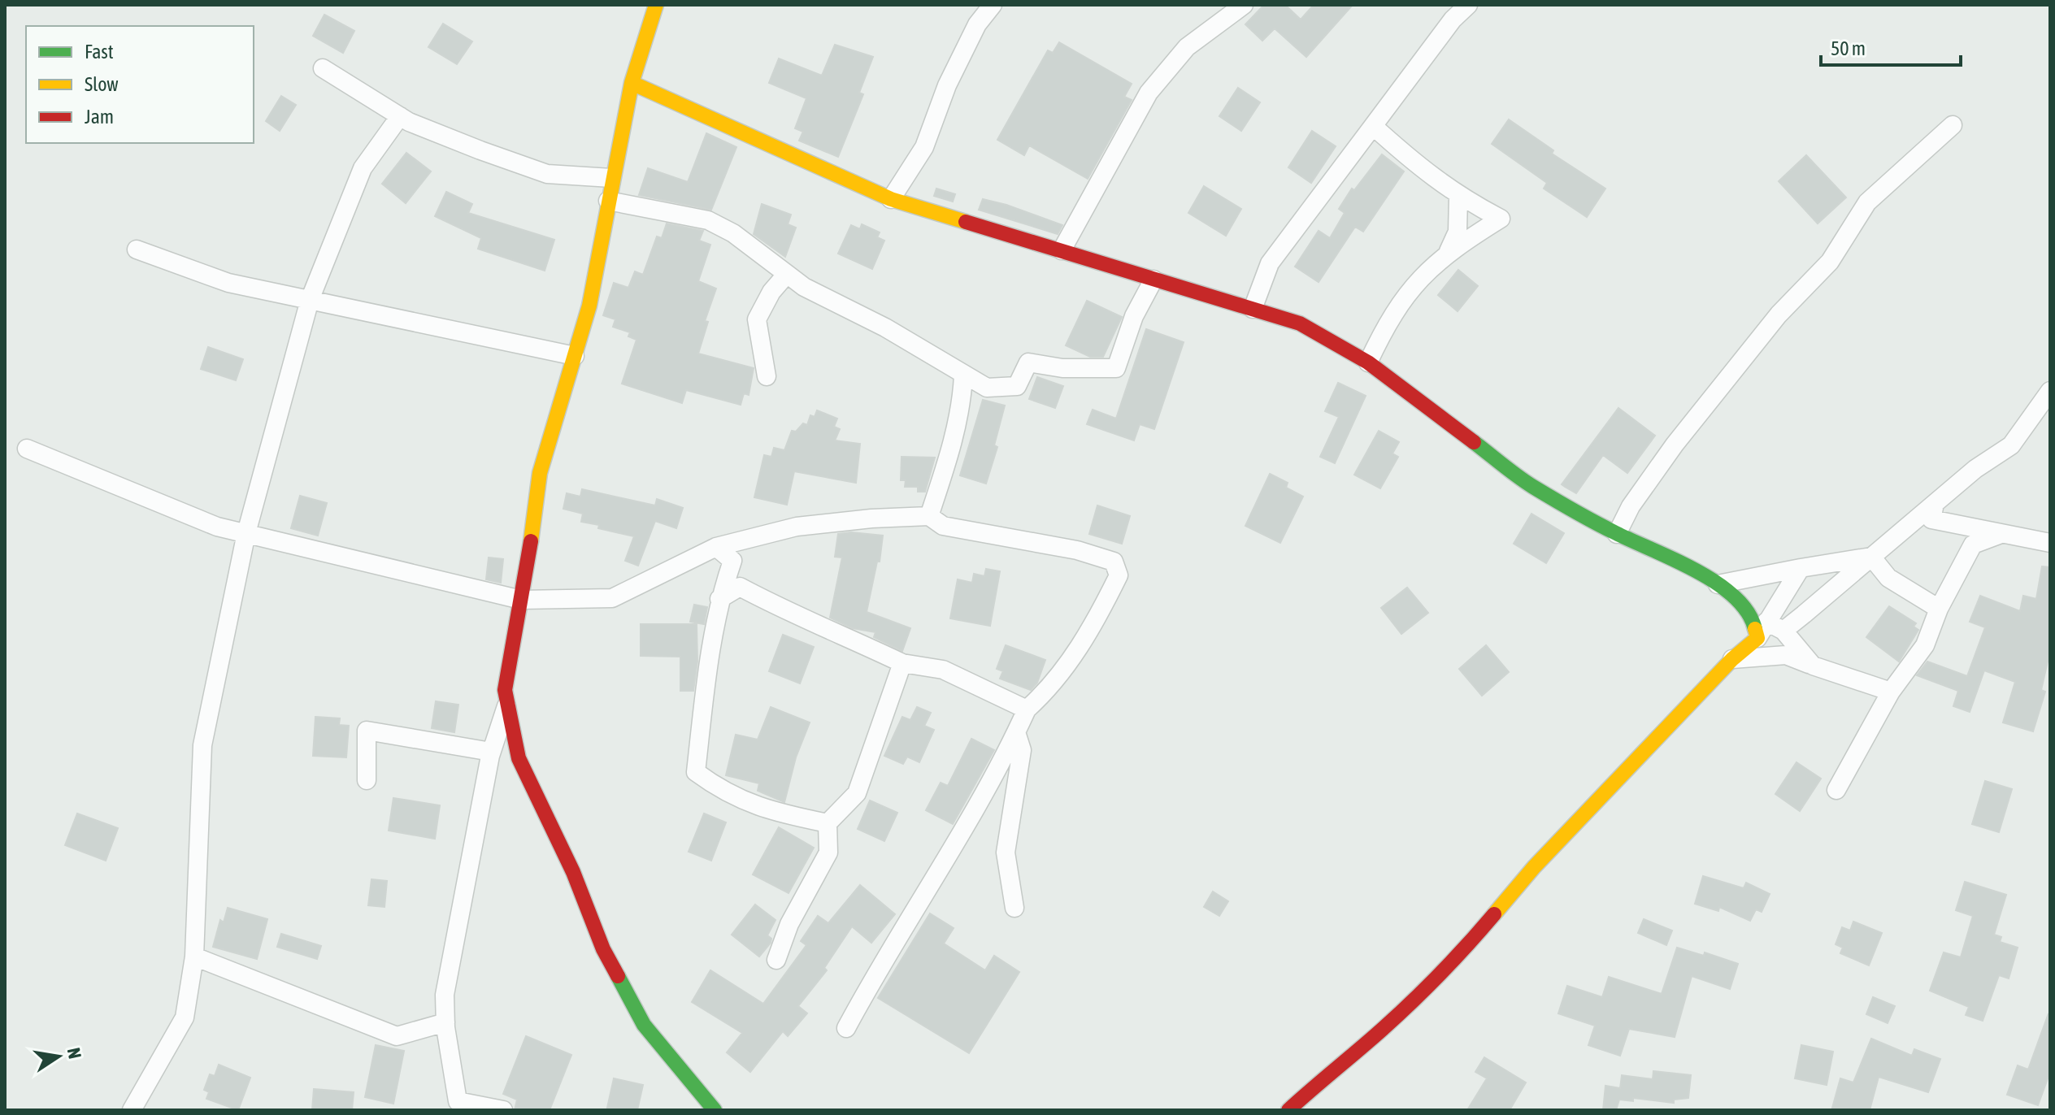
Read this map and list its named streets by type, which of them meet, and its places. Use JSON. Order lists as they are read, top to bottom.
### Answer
{
  "legend": ["Fast", "Slow", "Jam"],
  "scale_bar": "50 m",
  "north": "right"
}
